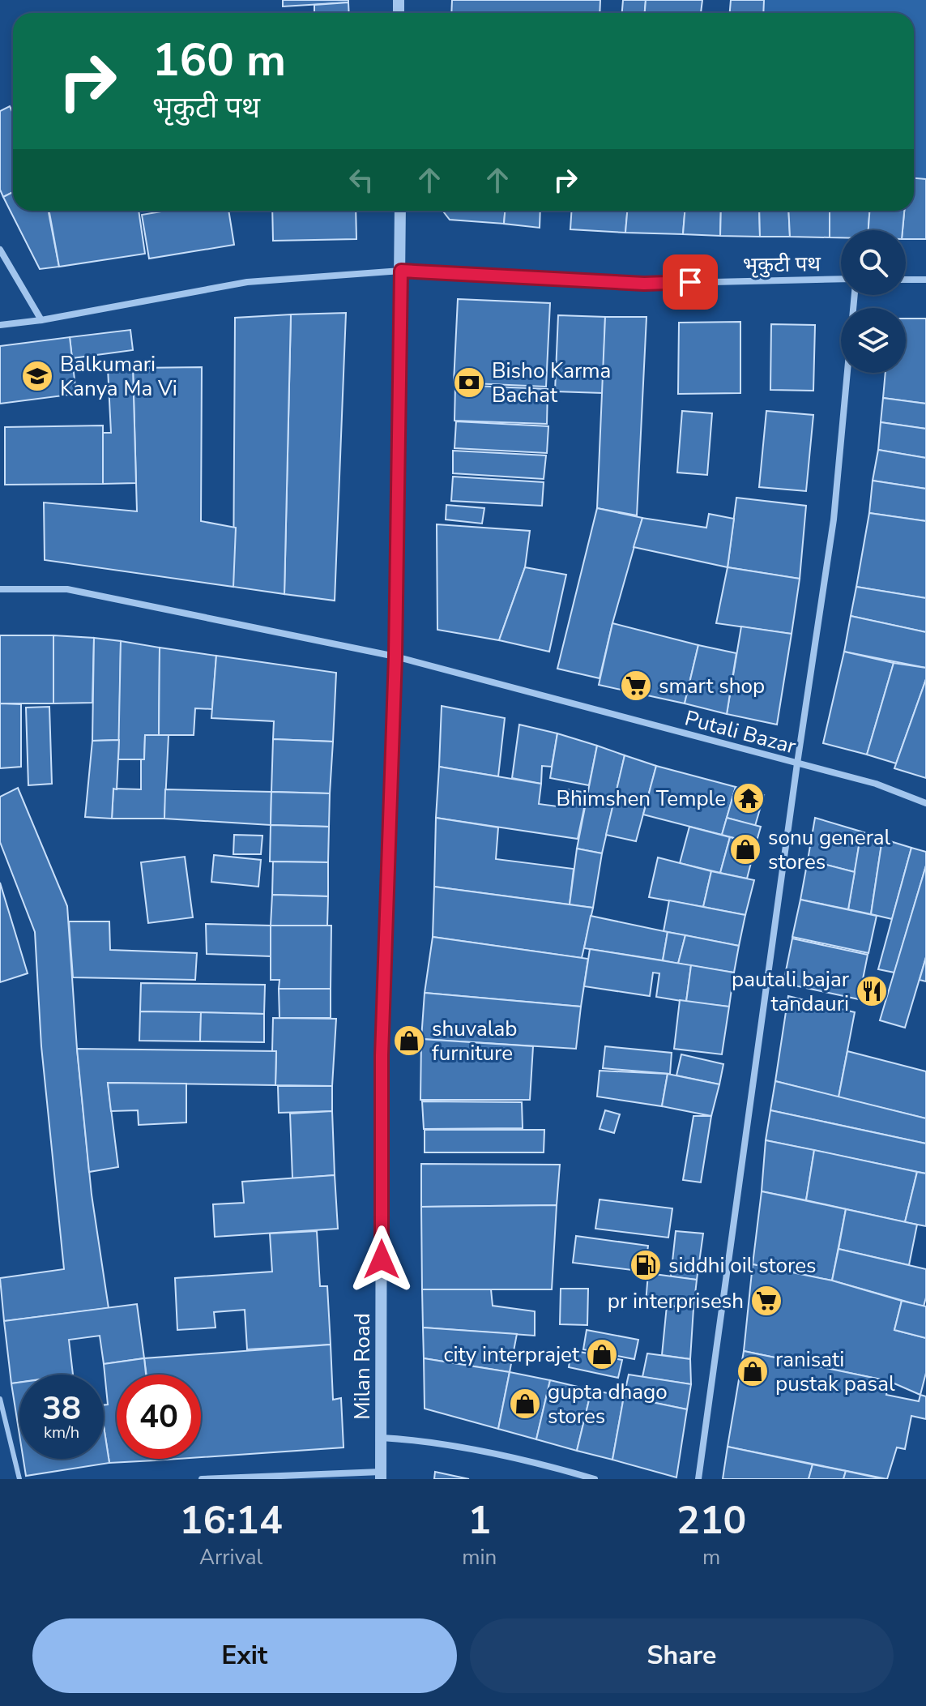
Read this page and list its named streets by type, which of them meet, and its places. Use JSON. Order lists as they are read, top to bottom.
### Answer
{
  "streets": {
    "street": ["भृकुटी पथ", "Putali Bazar", "Milan Road"]
  },
  "crossings": [
    ["भृकुटी पथ", "Milan Road"],
    ["Putali Bazar", "Milan Road"]
  ],
  "places": {
    "school or university": ["Balkumari Kanya Ma Vi"],
    "bank": ["Bisho Karma Bachat"],
    "supermarket": ["smart shop", "pr interprisesh"],
    "temple": ["Bhimshen Temple"],
    "shop": [
      "sonu general stores",
      "shuvalab furniture",
      "city interprajet",
      "ranisati pustak pasal",
      "gupta dhago stores"
    ],
    "restaurant": ["pautali bajar tandauri"],
    "fuel station": ["siddhi oil stores"]
  },
  "page": {
    "turn": ["160 m", "भृकुटी पथ"],
    "speed": "38 km/h",
    "limit": "40",
    "eta": [
      "16:14",
      "Arrival",
      "1",
      "min",
      "210",
      "m"
    ],
    "buttons": ["Exit", "Share"]
  }
}
